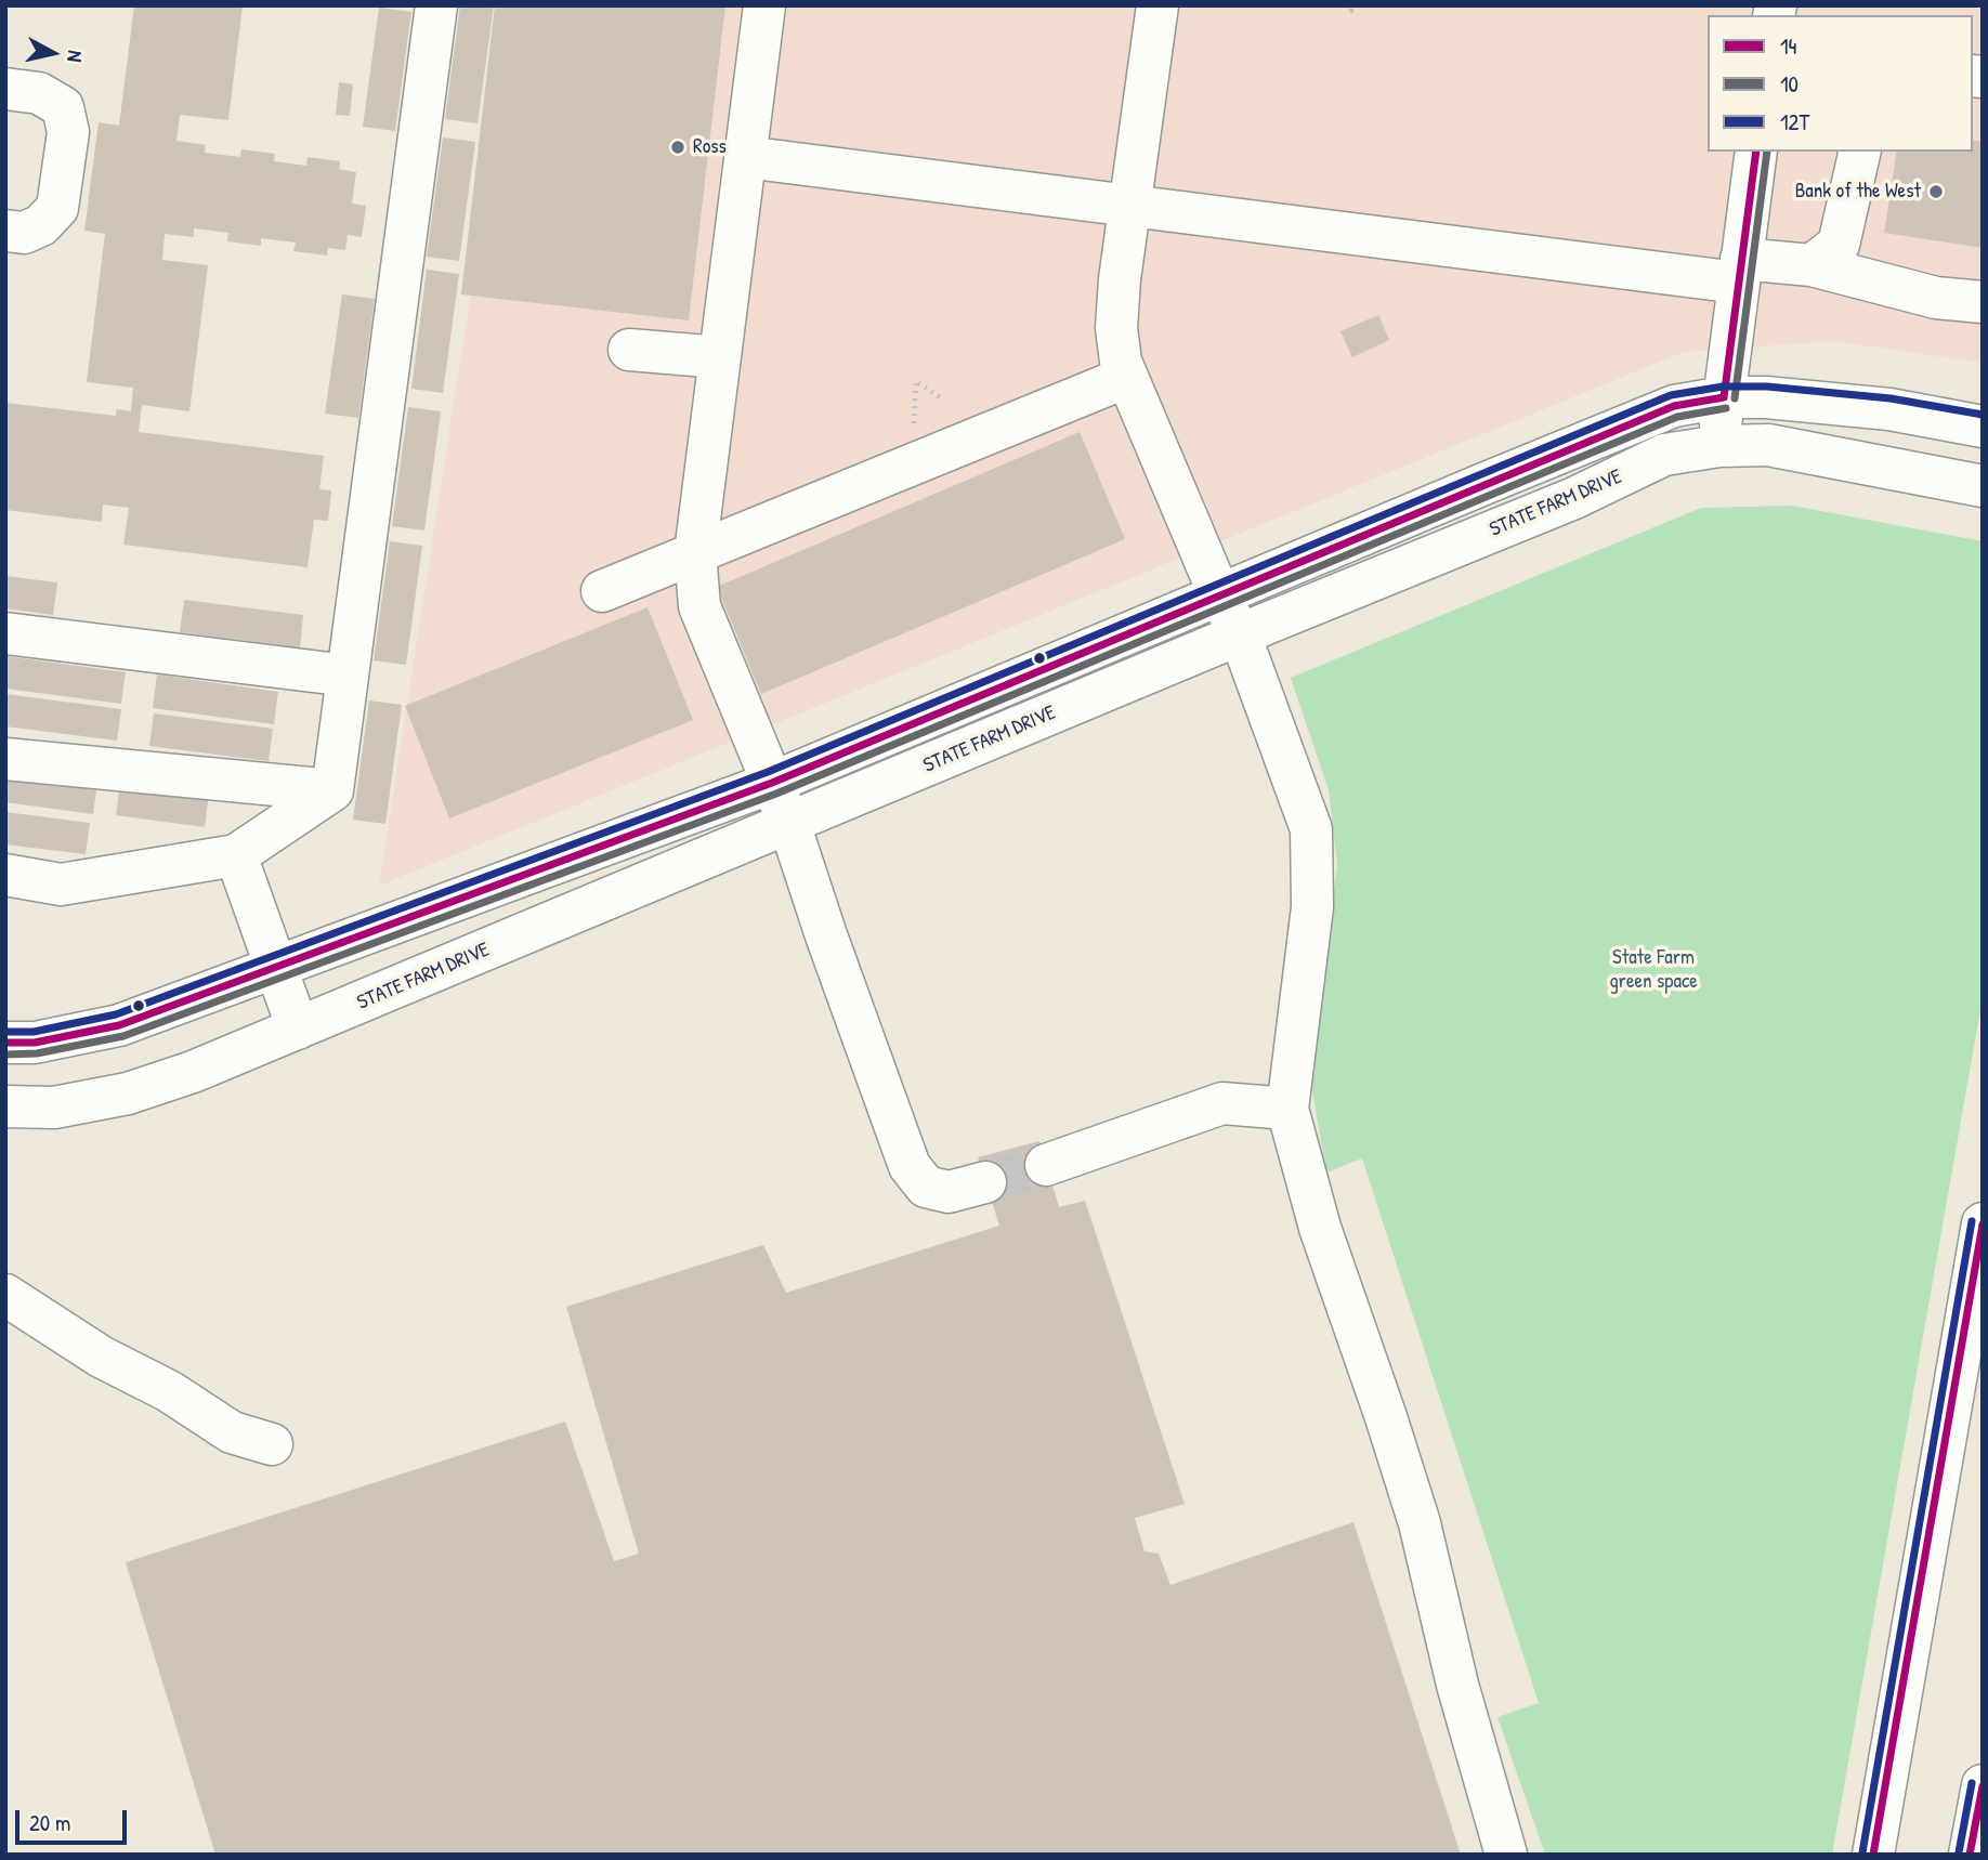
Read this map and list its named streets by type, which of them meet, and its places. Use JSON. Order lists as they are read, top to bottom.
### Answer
{
  "streets": {
    "street": ["STATE FARM DRIVE"]
  },
  "parks": ["State Farm green space"],
  "places": ["Ross", "Bank of the West"],
  "lines": ["transit line 14", "transit line 10", "transit line 12T"],
  "legend": ["14", "10", "12T"],
  "scale_bar": "20 m",
  "north": "right"
}
